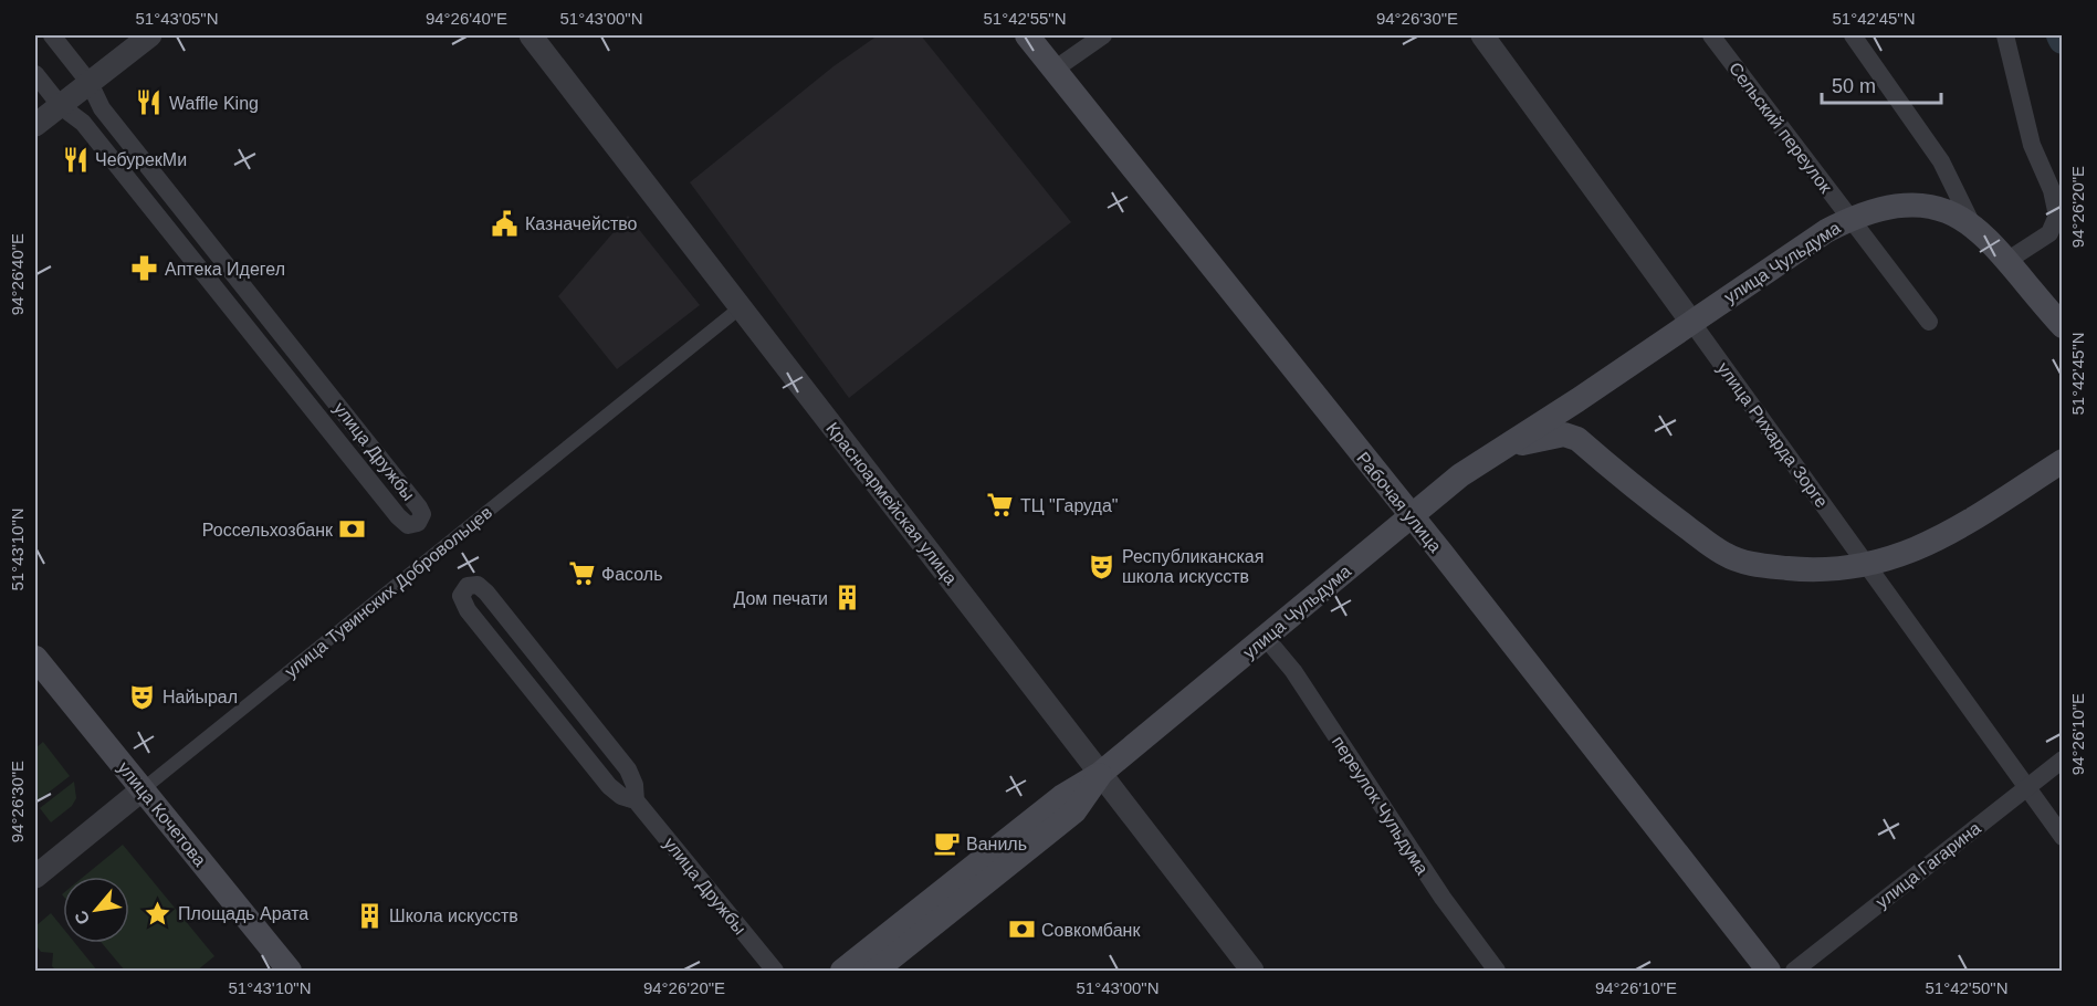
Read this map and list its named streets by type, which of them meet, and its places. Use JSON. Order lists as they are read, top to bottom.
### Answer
{
  "streets": {
    "main road": ["улица Чульдума", "Рабочая улица", "улица Кочетова"],
    "street": [
      "Сельский переулок",
      "улица Рихарда Зорге",
      "улица Дружбы",
      "Красноармейская улица",
      "улица Тувинских Добровольцев",
      "переулок Чульдума",
      "улица Гагарина"
    ]
  },
  "crossings": [
    ["Сельский переулок", "улица Чульдума"],
    ["улица Чульдума", "улица Рихарда Зорге"],
    ["улица Чульдума", "Рабочая улица"],
    ["улица Чульдума", "Красноармейская улица"],
    ["улица Чульдума", "переулок Чульдума"],
    ["улица Рихарда Зорге", "улица Гагарина"],
    ["Красноармейская улица", "улица Тувинских Добровольцев"],
    ["улица Тувинских Добровольцев", "улица Кочетова"]
  ],
  "places": {
    "restaurant": ["Waffle King", "ЧебурекМи"],
    "public building": ["Казначейство"],
    "pharmacy": ["Аптека Идегел"],
    "supermarket": ["ТЦ \"Гаруда\"", "Фасоль"],
    "bank": ["Россельхозбанк", "Совкомбанк"],
    "theatre": ["Республиканская школа искусств", "Найырал"],
    "building": ["Дом печати", "Школа искусств"],
    "cafe": ["Ваниль"],
    "place": ["Площадь Арата"]
  },
  "scale_bar": "50 m",
  "north": "bottom left",
  "coordinates": [
    "51°43'05\"N",
    "94°26'40\"E",
    "51°43'00\"N",
    "51°42'55\"N",
    "94°26'30\"E",
    "51°42'45\"N",
    "94°26'20\"E",
    "51°43'10\"N",
    "94°26'10\"E",
    "51°42'50\"N"
  ]
}
